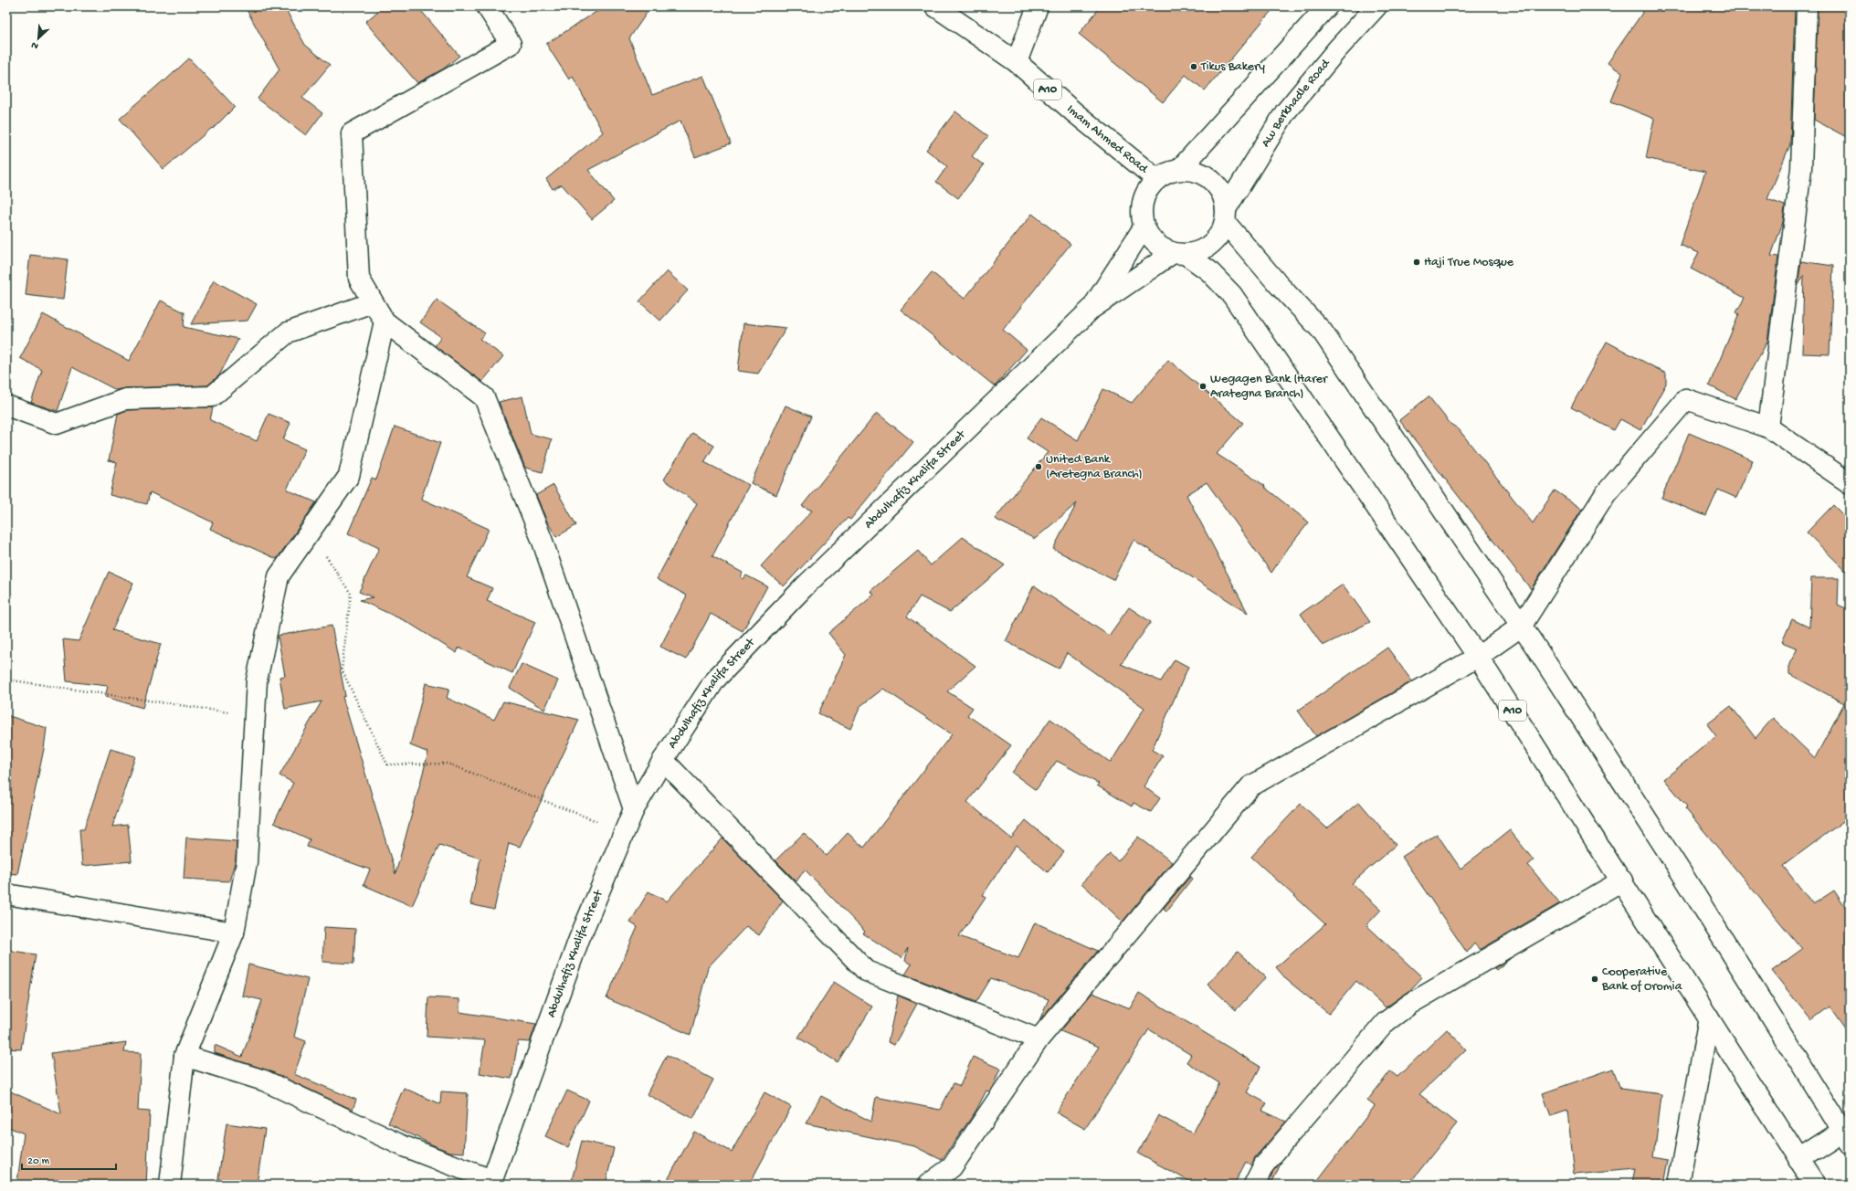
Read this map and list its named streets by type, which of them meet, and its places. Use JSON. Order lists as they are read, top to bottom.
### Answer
{
  "streets": {
    "main road": [
      "A10",
      "Aw Berkhadle Road",
      "Imam Ahmed Road",
      "Abdulhafiz Khalifa Street"
    ]
  },
  "crossings": [
    ["A10", "Aw Berkhadle Road"],
    ["A10", "Imam Ahmed Road"],
    ["Aw Berkhadle Road", "Imam Ahmed Road"]
  ],
  "places": [
    "Tikus Bakery",
    "Haji True Mosque",
    "Wegagen Bank (Harer Arategna Branch)",
    "United Bank (Aretegna Branch)",
    "Cooperative Bank of Oromia"
  ],
  "scale_bar": "20 m",
  "north": "bottom left"
}
